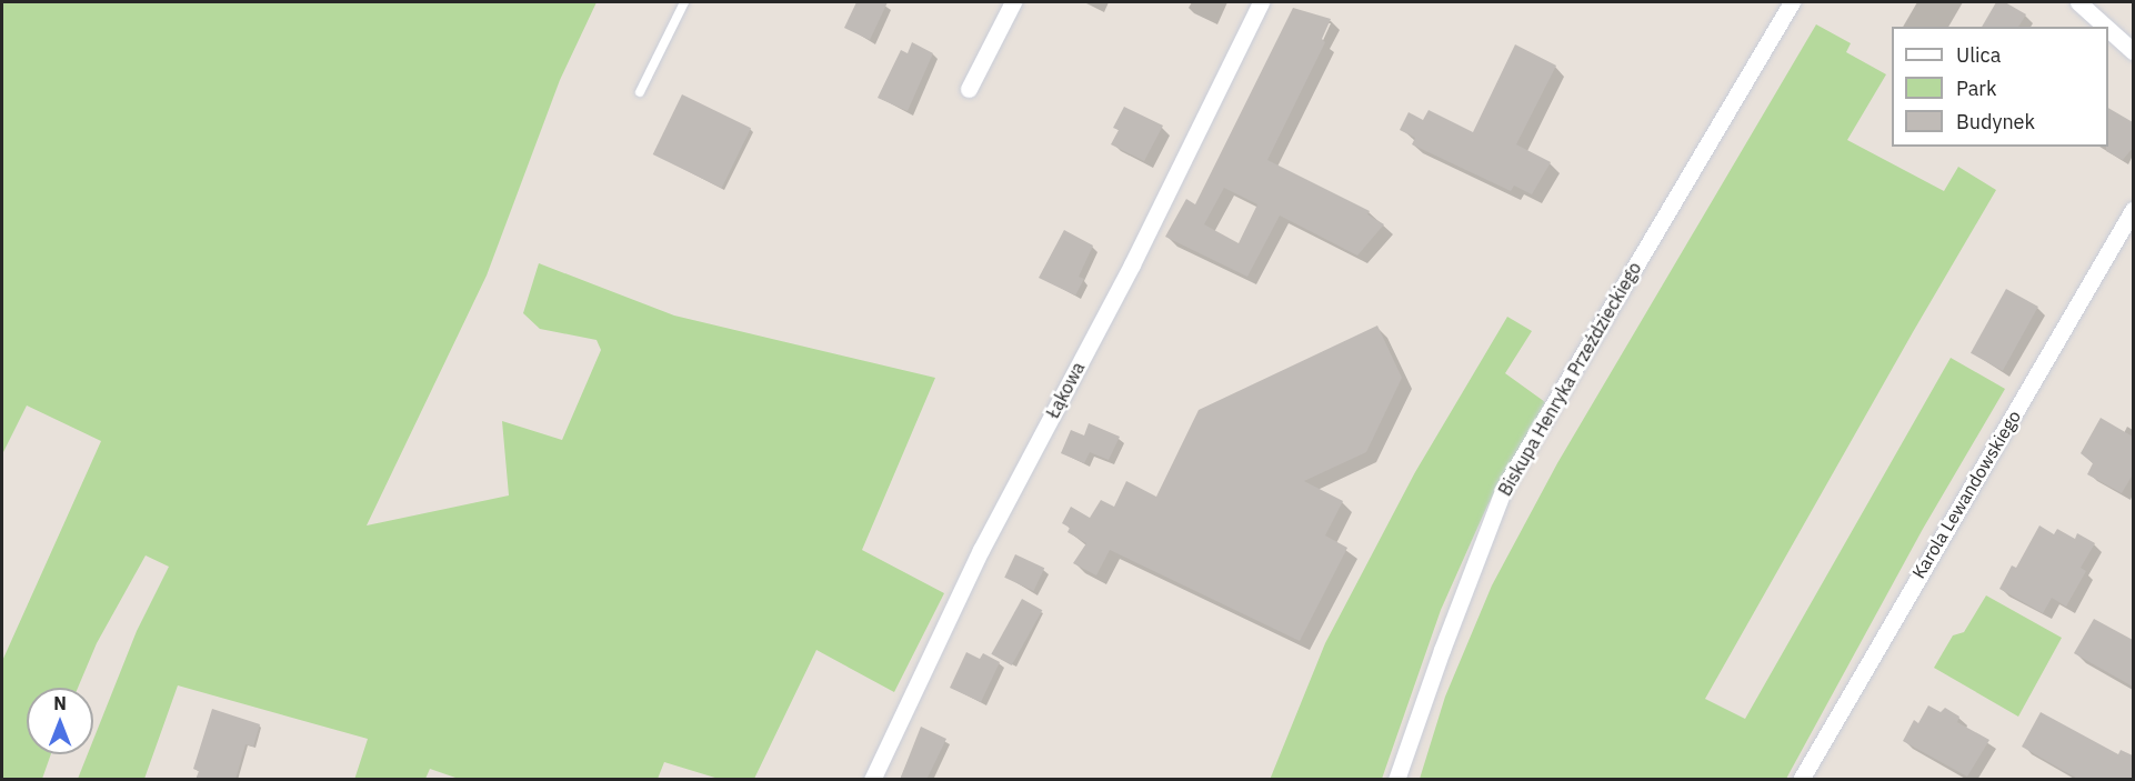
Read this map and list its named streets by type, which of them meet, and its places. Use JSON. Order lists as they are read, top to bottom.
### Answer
{
  "streets": {
    "street": ["Biskupa Henryka Przeździeckiego", "Łąkowa", "Karola Lewandowskiego"]
  },
  "legend": ["Ulica", "Park", "Budynek"],
  "north": "top"
}
